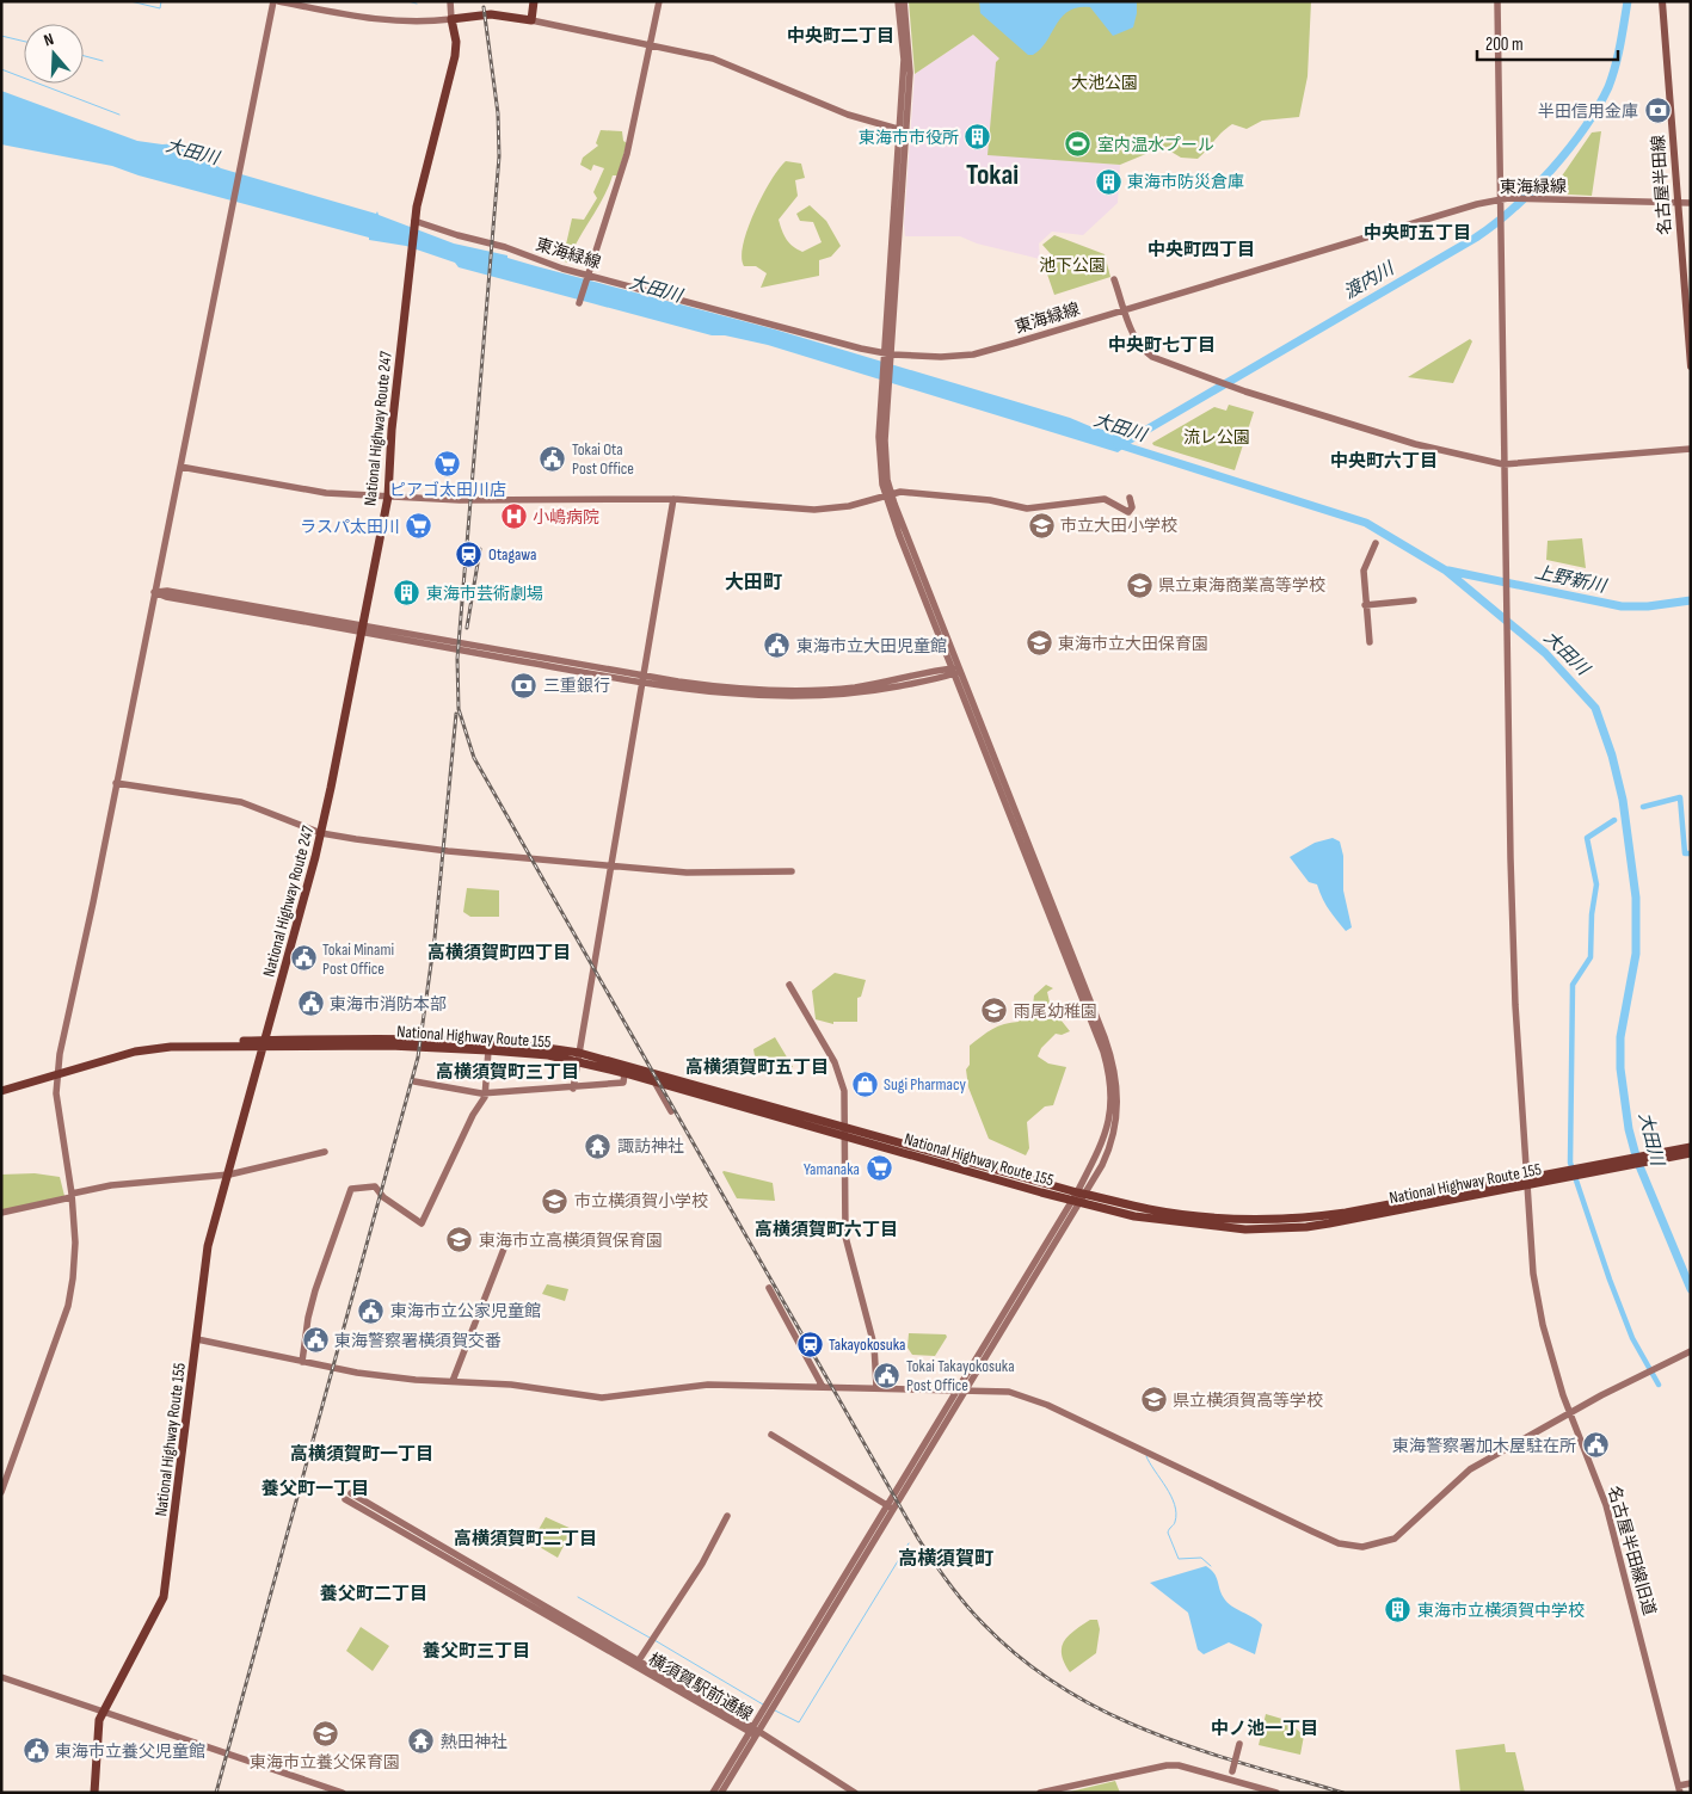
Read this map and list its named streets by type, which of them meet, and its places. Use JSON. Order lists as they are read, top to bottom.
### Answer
{
  "streets": {
    "highway": ["National Highway Route 247", "National Highway Route 155"],
    "main road": ["名古屋半田線"],
    "street": ["東海緑線", "名古屋半田線旧道", "横須賀駅前通線"]
  },
  "crossings": [
    ["名古屋半田線", "東海緑線"],
    ["東海緑線", "National Highway Route 247"],
    ["東海緑線", "名古屋半田線旧道"],
    ["National Highway Route 247", "National Highway Route 155"],
    ["National Highway Route 155", "名古屋半田線旧道"]
  ],
  "districts": [
    "中央町二丁目",
    "Tokai",
    "中央町五丁目",
    "中央町四丁目",
    "中央町七丁目",
    "中央町六丁目",
    "大田町",
    "高横須賀町四丁目",
    "高横須賀町五丁目",
    "高横須賀町三丁目",
    "高横須賀町六丁目",
    "高横須賀町一丁目",
    "養父町一丁目",
    "高横須賀町二丁目",
    "高横須賀町",
    "養父町二丁目",
    "養父町三丁目",
    "中ノ池一丁目"
  ],
  "water": ["大田川", "渡内川", "上野新川"],
  "parks": ["大池公園", "池下公園", "流レ公園"],
  "places": {
    "bank": ["半田信用金庫", "三重銀行"],
    "building": [
      "東海市市役所",
      "東海市防災倉庫",
      "東海市芸術劇場",
      "東海市立横須賀中学校"
    ],
    "sports": ["室内温水プール"],
    "public building": [
      "Tokai Ota Post Office",
      "東海市立大田児童館",
      "Tokai Minami Post Office",
      "東海市消防本部",
      "東海市立公家児童館",
      "東海警察署横須賀交番",
      "Tokai Takayokosuka Post Office",
      "東海警察署加木屋駐在所",
      "東海市立養父児童館"
    ],
    "supermarket": ["ピアゴ太田川店", "ラスパ太田川", "Yamanaka"],
    "hospital": ["小嶋病院"],
    "school or university": [
      "市立大田小学校",
      "県立東海商業高等学校",
      "東海市立大田保育園",
      "雨尾幼稚園",
      "市立横須賀小学校",
      "東海市立高横須賀保育園",
      "県立横須賀高等学校",
      "東海市立養父保育園"
    ],
    "station": ["Otagawa", "Takayokosuka"],
    "shop": ["Sugi Pharmacy"],
    "temple": ["諏訪神社", "熱田神社"]
  },
  "scale_bar": "200 m",
  "north": "top"
}
